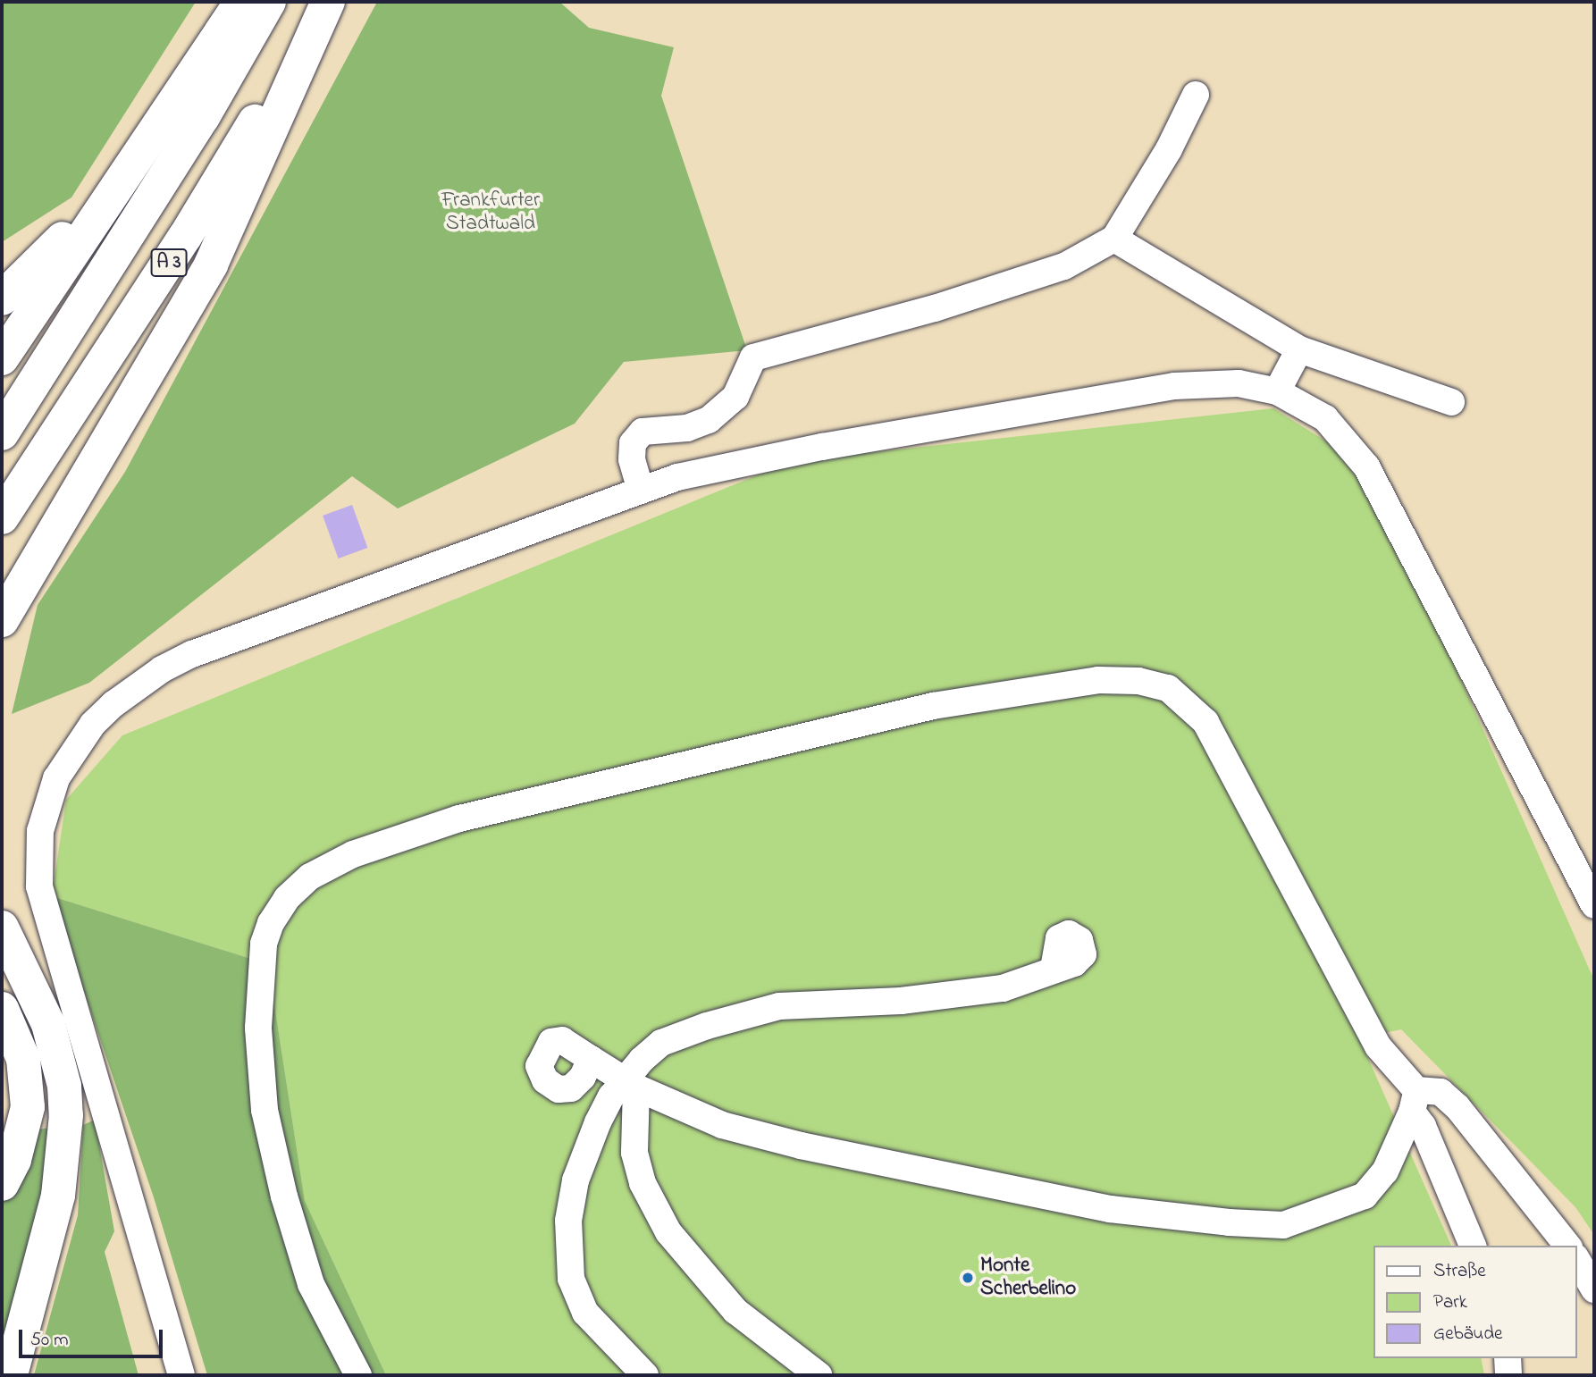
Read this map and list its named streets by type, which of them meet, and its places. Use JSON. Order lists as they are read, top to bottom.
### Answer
{
  "streets": {
    "highway": ["A 3"]
  },
  "parks": ["Frankfurter Stadtwald"],
  "places": ["Monte Scherbelino"],
  "legend": ["Straße", "Park", "Gebäude"],
  "scale_bar": "50 m"
}
